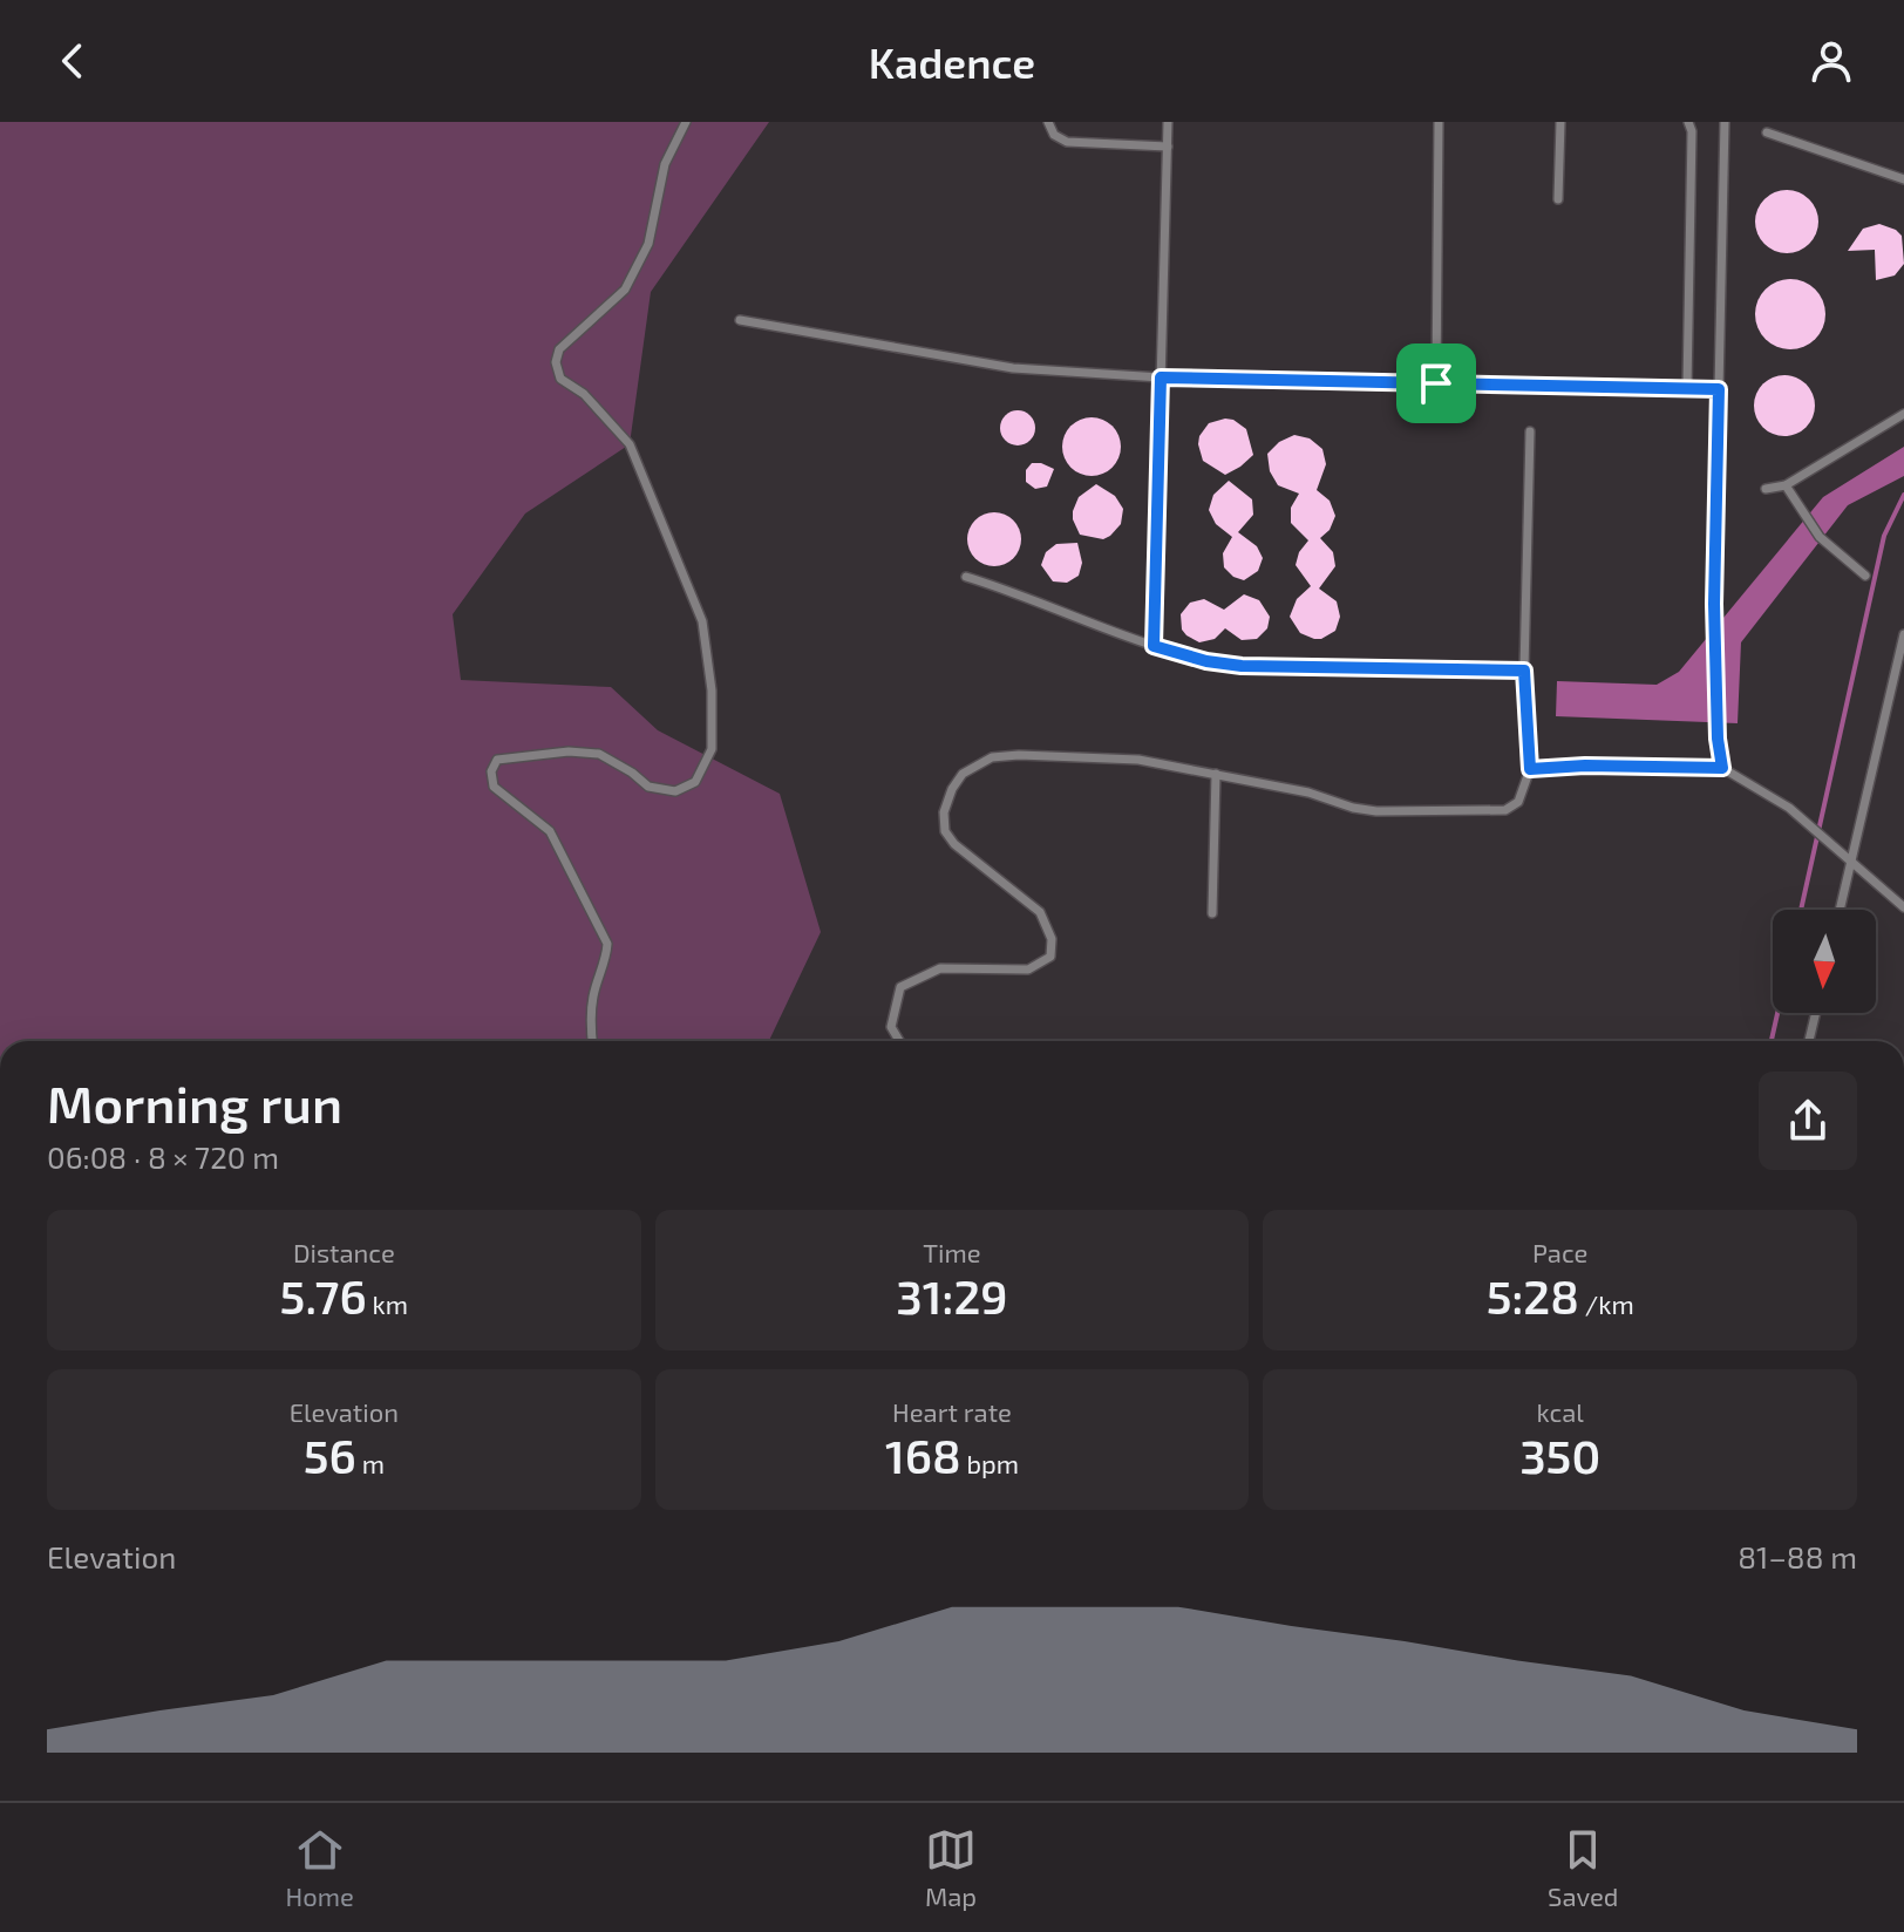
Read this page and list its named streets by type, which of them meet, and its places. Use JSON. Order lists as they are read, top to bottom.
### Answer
{
  "north": "bottom",
  "page": {
    "header": "Kadence",
    "heading": ["Morning run", "06:08 · 8 × 720 m"],
    "stats": [
      ["Distance", "5.76 km"],
      ["Time", "31:29"],
      ["Pace", "5:28 /km"],
      ["Elevation", "56 m"],
      ["Heart rate", "168 bpm"],
      ["kcal", "350"]
    ],
    "chart": ["Elevation", "81–88 m"],
    "tabs": ["Home", "Map", "Saved"]
  }
}
